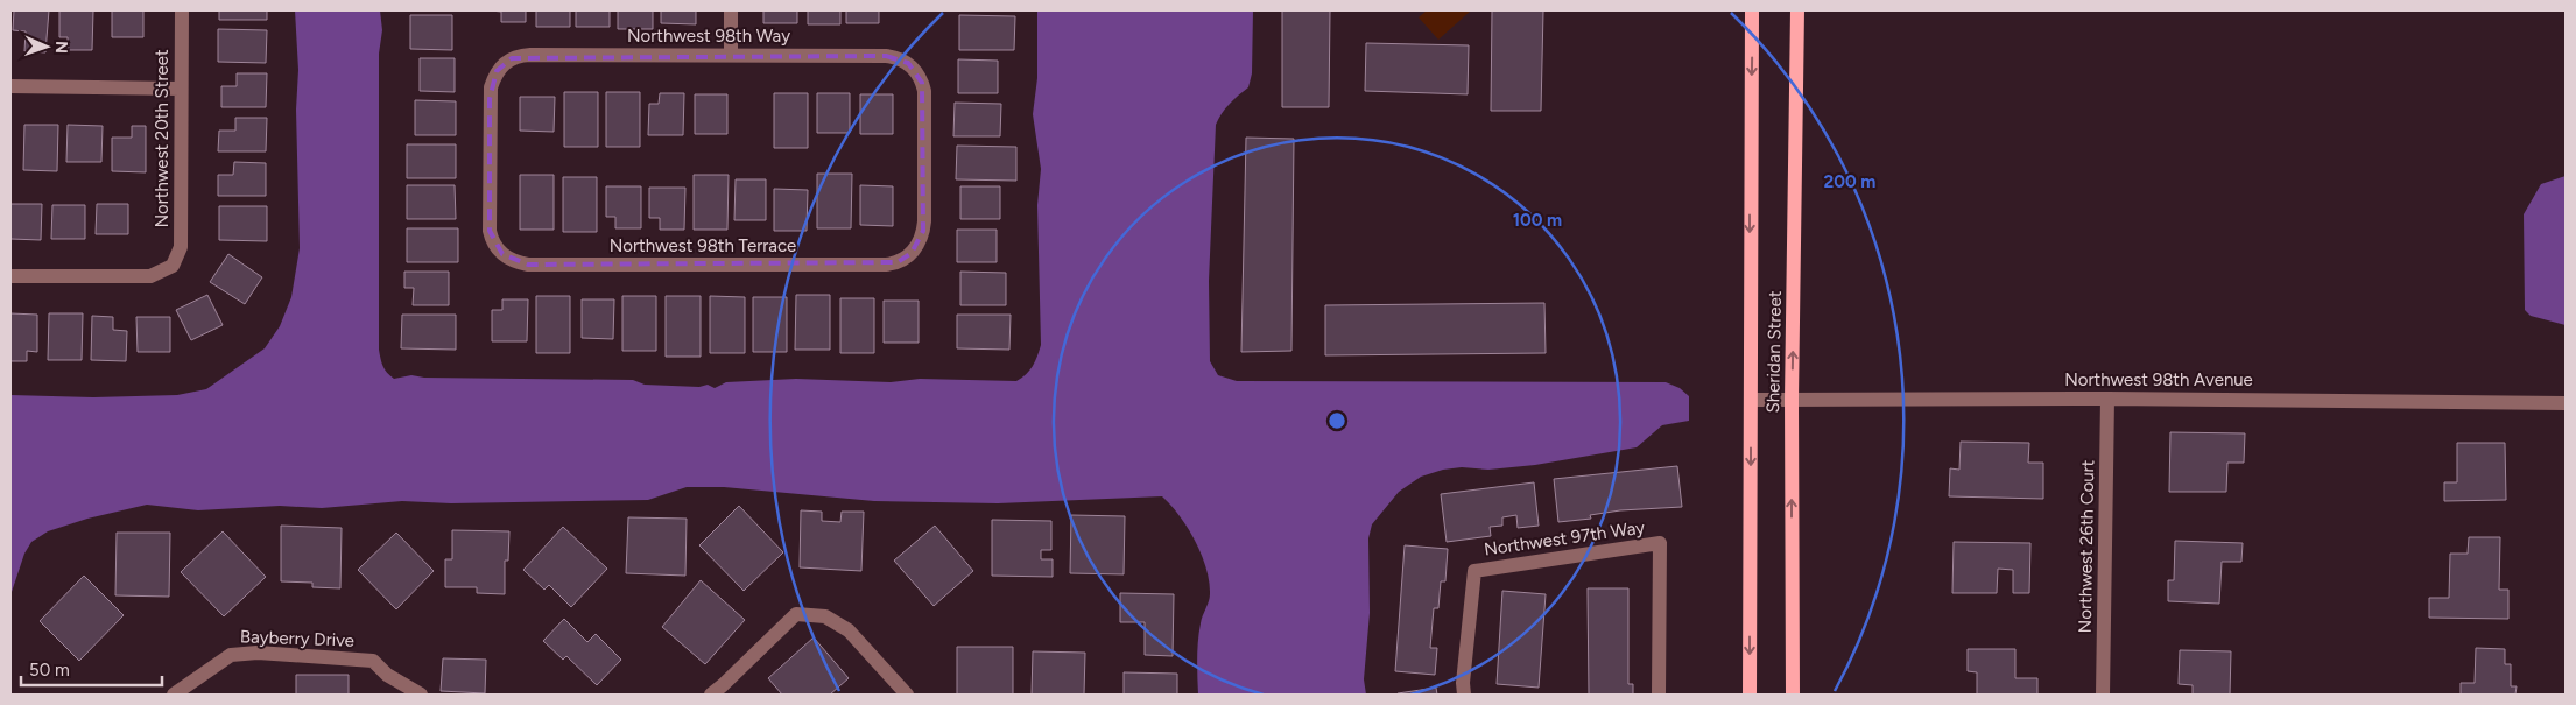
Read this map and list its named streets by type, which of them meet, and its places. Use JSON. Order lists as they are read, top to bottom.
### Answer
{
  "streets": {
    "main road": ["Sheridan Street"],
    "street": [
      "Northwest 98th Way",
      "Northwest 20th Street",
      "Northwest 98th Terrace",
      "Northwest 98th Avenue",
      "Northwest 97th Way",
      "Northwest 26th Court",
      "Bayberry Drive"
    ]
  },
  "crossings": [
    ["Northwest 98th Way", "Northwest 98th Terrace"],
    ["Sheridan Street", "Northwest 98th Avenue"],
    ["Northwest 98th Avenue", "Northwest 26th Court"]
  ],
  "scale_bar": "50 m",
  "north": "right",
  "rings": ["200 m", "100 m"]
}
